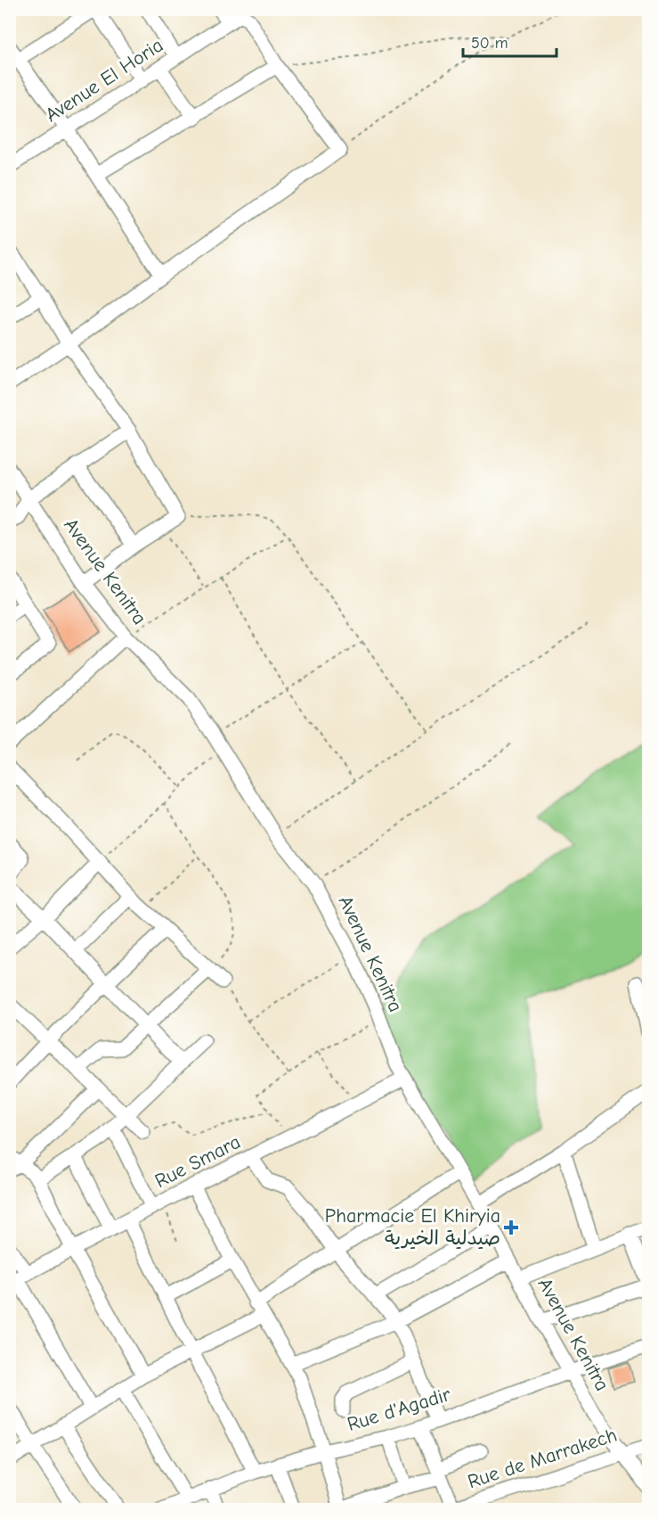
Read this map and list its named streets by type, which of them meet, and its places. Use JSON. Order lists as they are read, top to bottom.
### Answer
{
  "streets": {
    "street": [
      "Avenue El Horia",
      "Avenue Kenitra",
      "Rue Smara",
      "Rue d'Agadir",
      "Rue de Marrakech"
    ]
  },
  "crossings": [
    ["Avenue Kenitra", "Rue Smara"],
    ["Avenue Kenitra", "Rue d'Agadir"],
    ["Avenue Kenitra", "Rue de Marrakech"]
  ],
  "places": {
    "health": ["Pharmacie El Khiryia صيدلية الخيرية"]
  },
  "scale_bar": "50 m"
}
